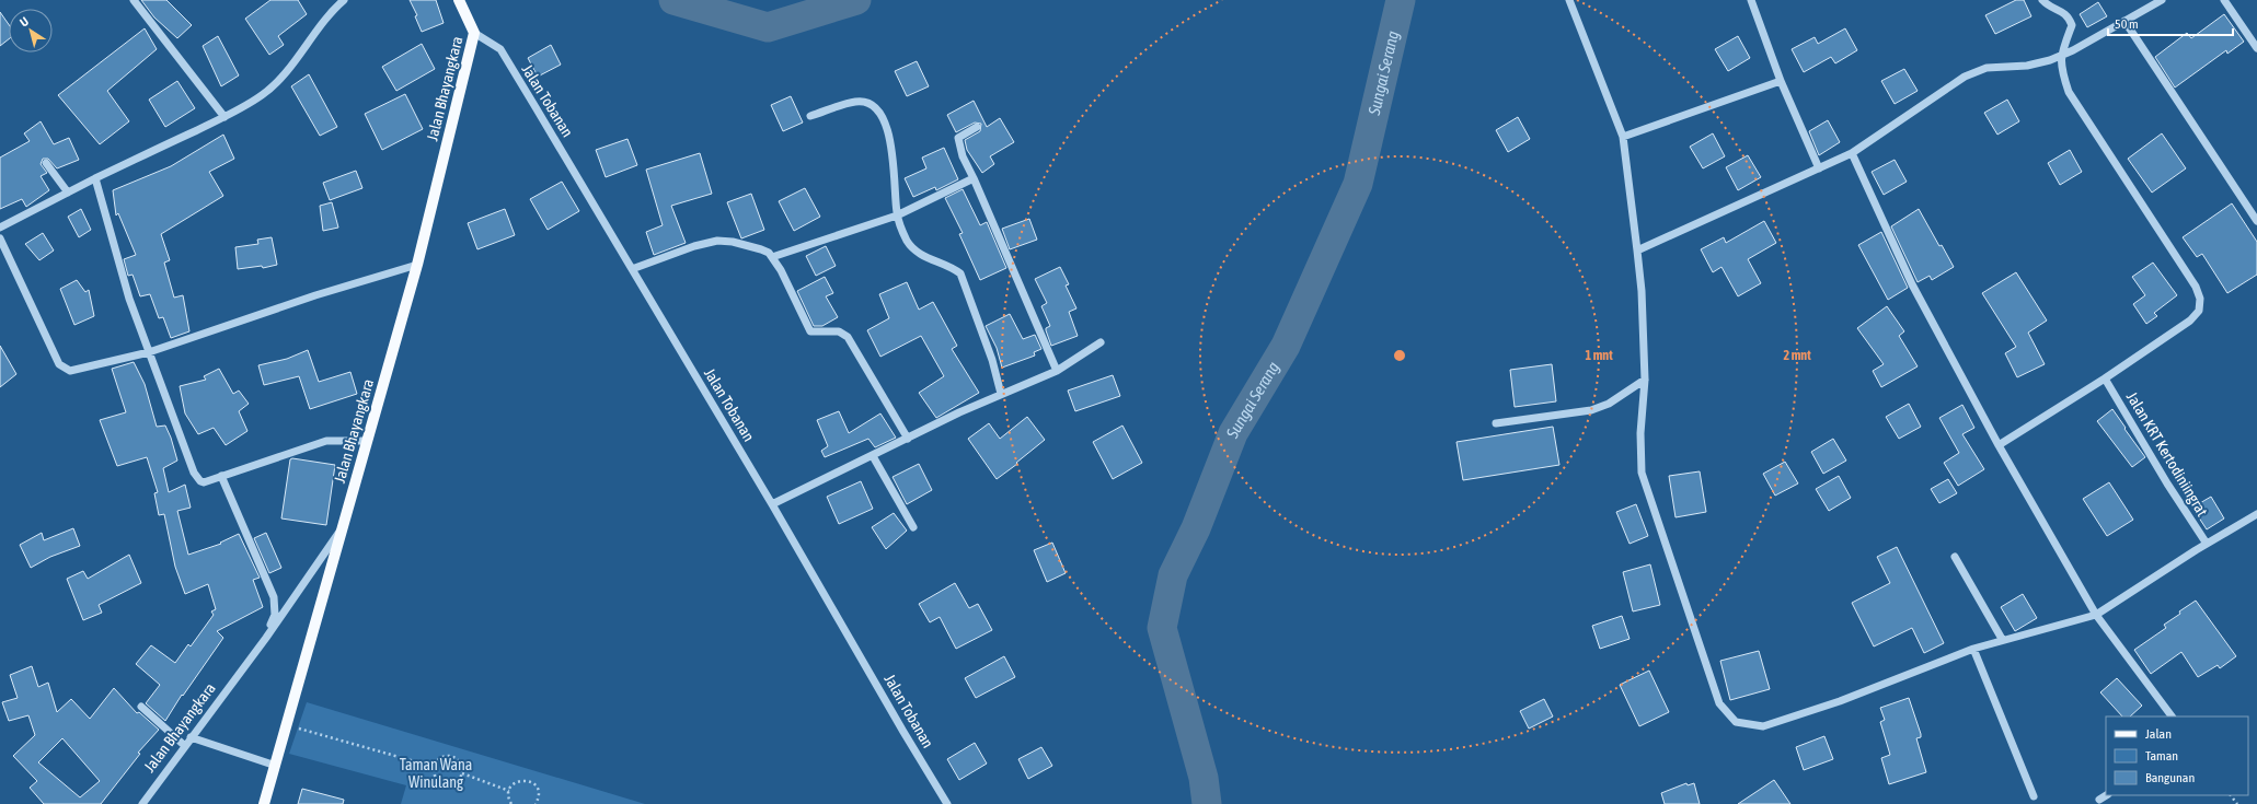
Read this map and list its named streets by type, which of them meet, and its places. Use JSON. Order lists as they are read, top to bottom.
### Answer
{
  "streets": {
    "main road": ["Jalan Bhayangkara"],
    "street": ["Jalan Tobanan", "Jalan KRT Kertodiniingrat"]
  },
  "crossings": [
    ["Jalan Bhayangkara", "Jalan Tobanan"]
  ],
  "water": ["Sungai Serang"],
  "parks": ["Taman Wana Winulang"],
  "legend": ["Jalan", "Taman", "Bangunan"],
  "scale_bar": "50 m",
  "north": "top left",
  "rings": ["1 mnt", "2 mnt"]
}
